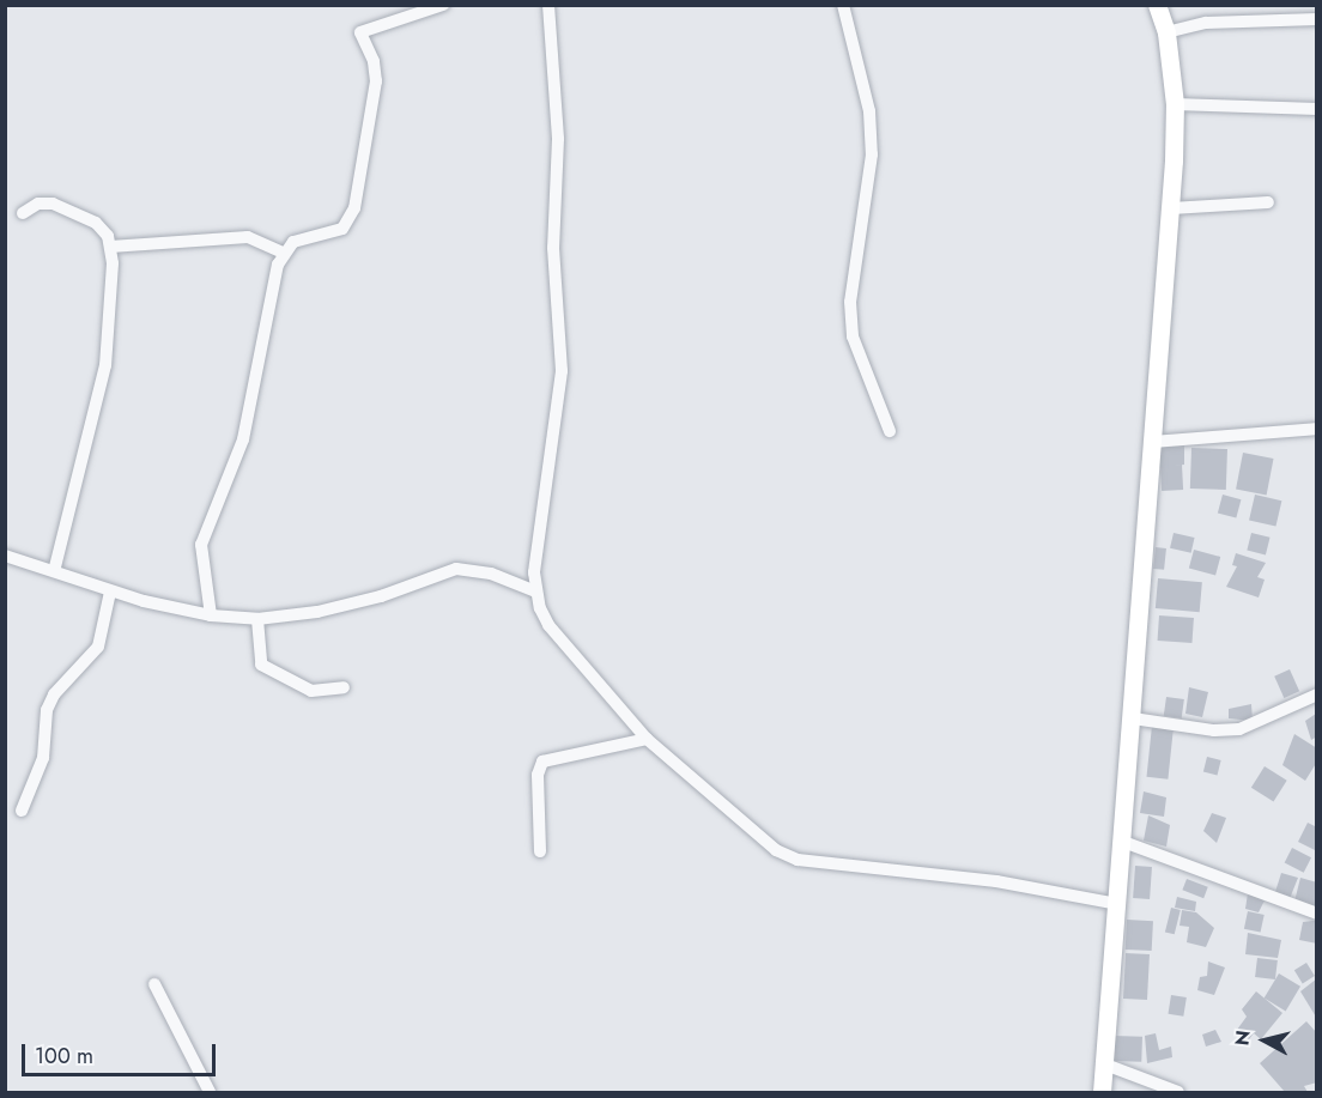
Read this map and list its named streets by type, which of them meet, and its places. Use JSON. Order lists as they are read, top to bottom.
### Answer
{
  "scale_bar": "100 m",
  "north": "left"
}
